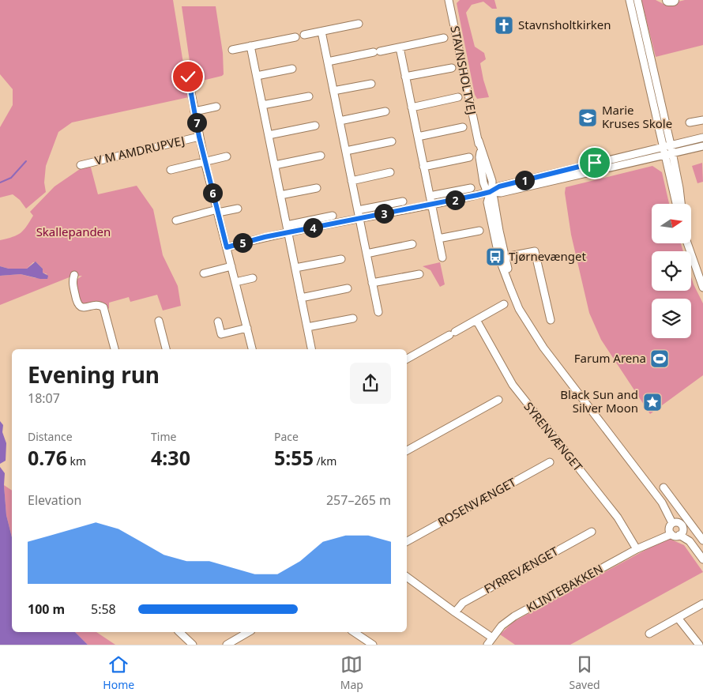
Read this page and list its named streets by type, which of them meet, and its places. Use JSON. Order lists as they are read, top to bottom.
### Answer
{
  "streets": {
    "street": [
      "STAVNSHOLTVEJ",
      "V M AMDRUPVEJ",
      "SYRENVÆNGET",
      "ROSENVÆNGET",
      "FYRREVÆNGET",
      "KLINTEBAKKEN"
    ]
  },
  "crossings": [
    ["STAVNSHOLTVEJ", "KLINTEBAKKEN"],
    ["SYRENVÆNGET", "KLINTEBAKKEN"]
  ],
  "parks": ["Skallepanden"],
  "places": {
    "church": ["Stavnsholtkirken"],
    "school or university": ["Marie Kruses Skole"],
    "bus stop": ["Tjørnevænget"],
    "sports": ["Farum Arena"],
    "place": ["Black Sun and Silver Moon"]
  },
  "north": "right",
  "page": {
    "pins": [
      "7",
      "1",
      "6",
      "2",
      "3",
      "4",
      "5"
    ],
    "heading": ["Evening run", "18:07"],
    "stats": [
      ["Distance", "0.76 km"],
      ["Time", "4:30"],
      ["Pace", "5:55 /km"]
    ],
    "chart": ["Elevation", "257–265 m"],
    "list": [
      {
        "name": "100 m",
        "note": "5:58"
      }
    ],
    "tabs": ["Home", "Map", "Saved"]
  }
}
